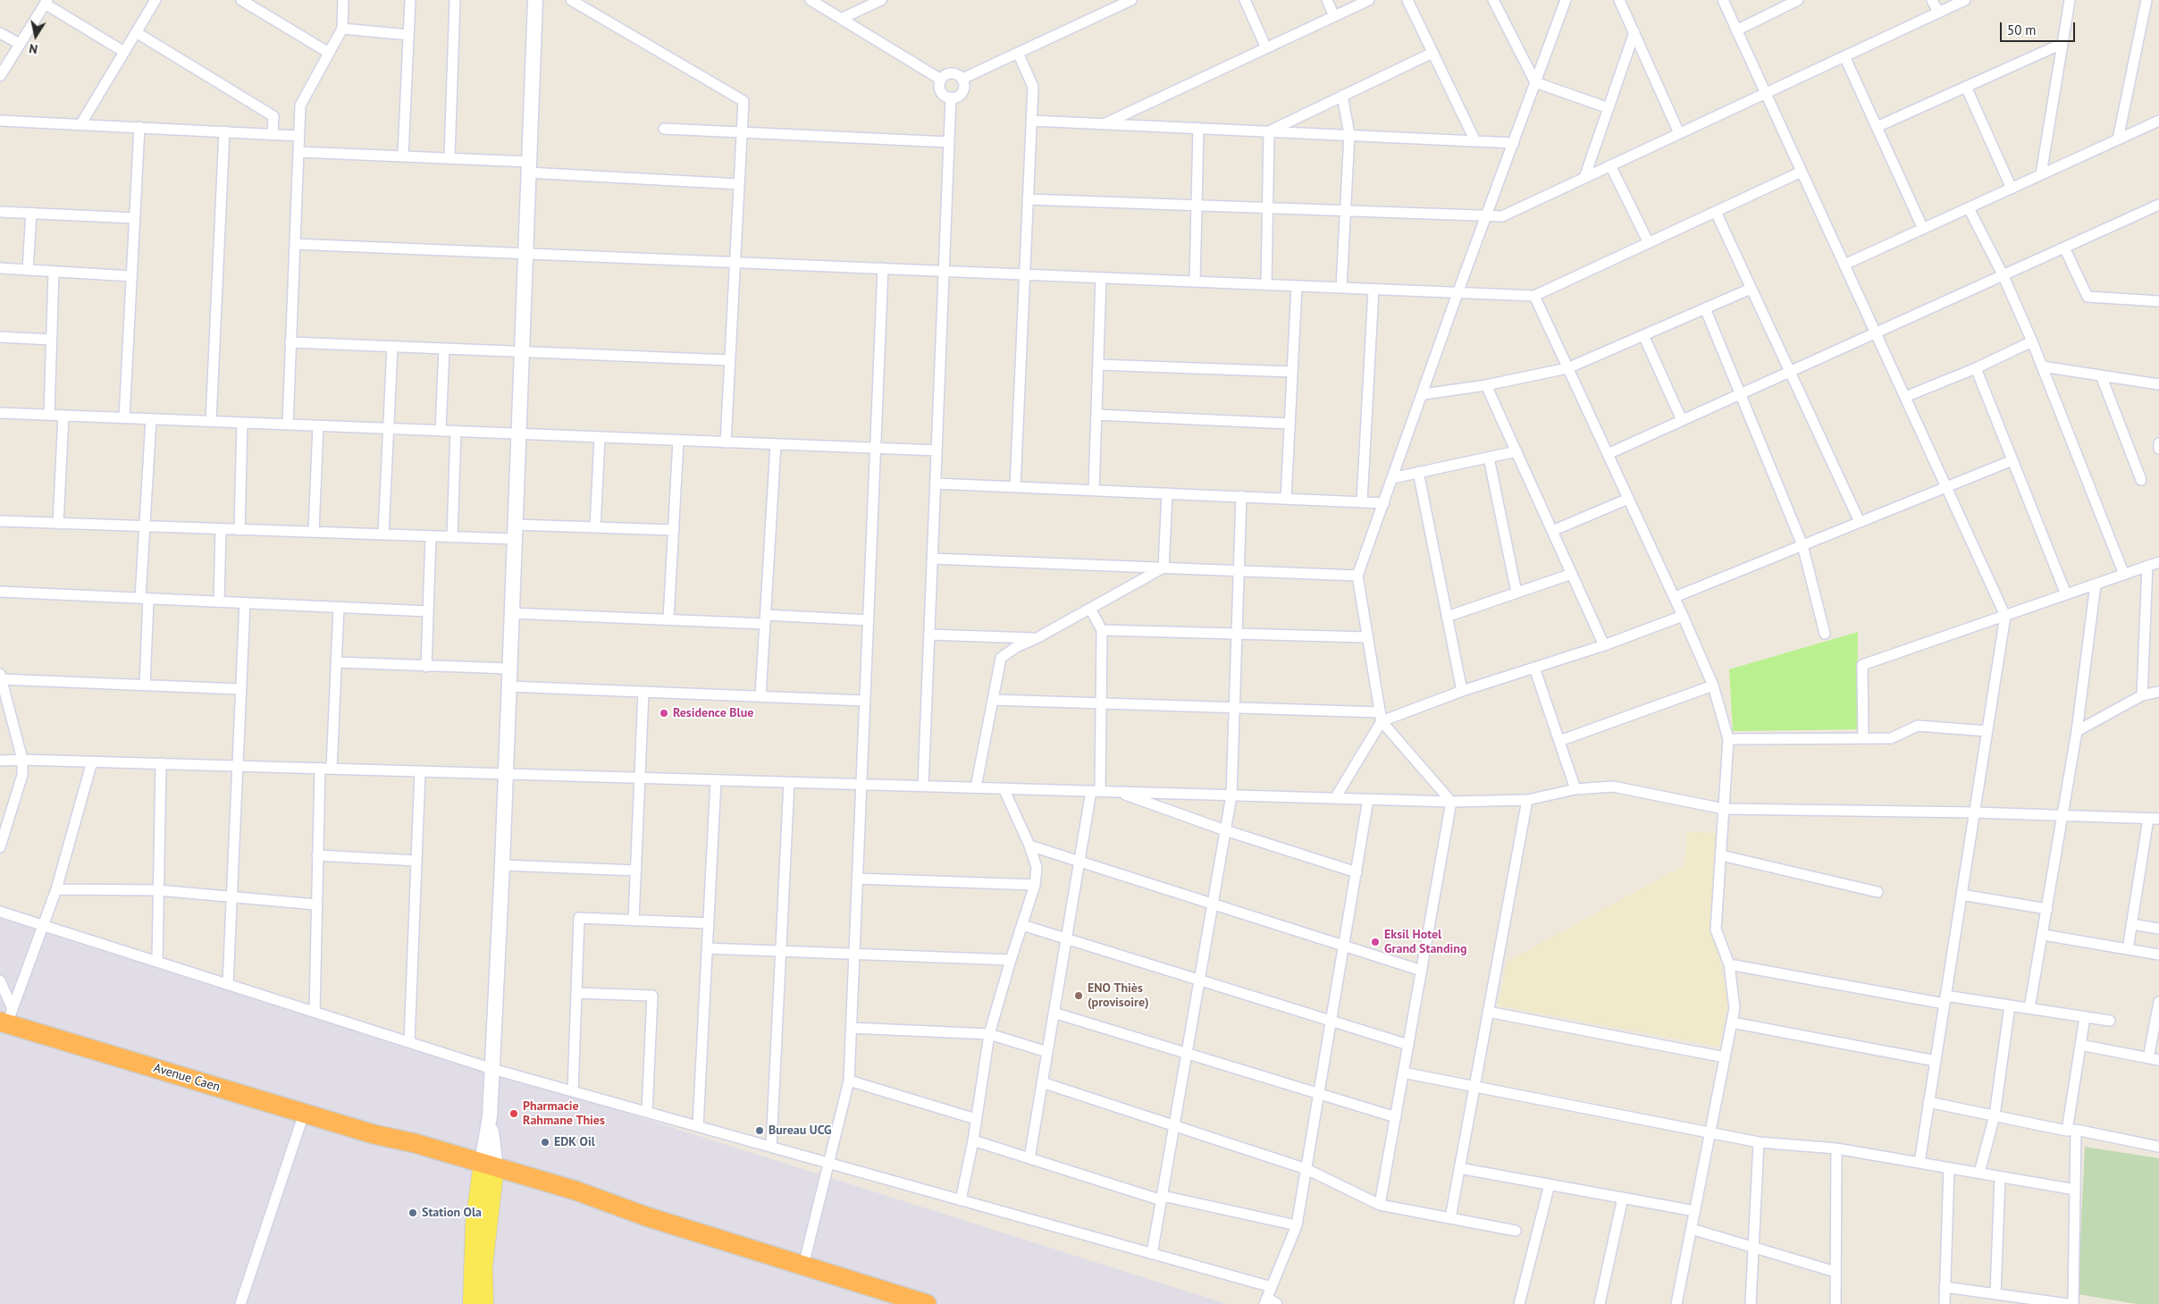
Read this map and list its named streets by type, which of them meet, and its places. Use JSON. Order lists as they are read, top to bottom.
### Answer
{
  "streets": {
    "highway": ["Avenue Caen"]
  },
  "places": [
    "Residence Blue",
    "Eksil Hotel Grand Standing",
    "ENO Thiès (provisoire)",
    "Pharmacie Rahmane Thies",
    "Bureau UCG",
    "EDK Oil",
    "Station Ola"
  ],
  "scale_bar": "50 m",
  "north": "bottom"
}
